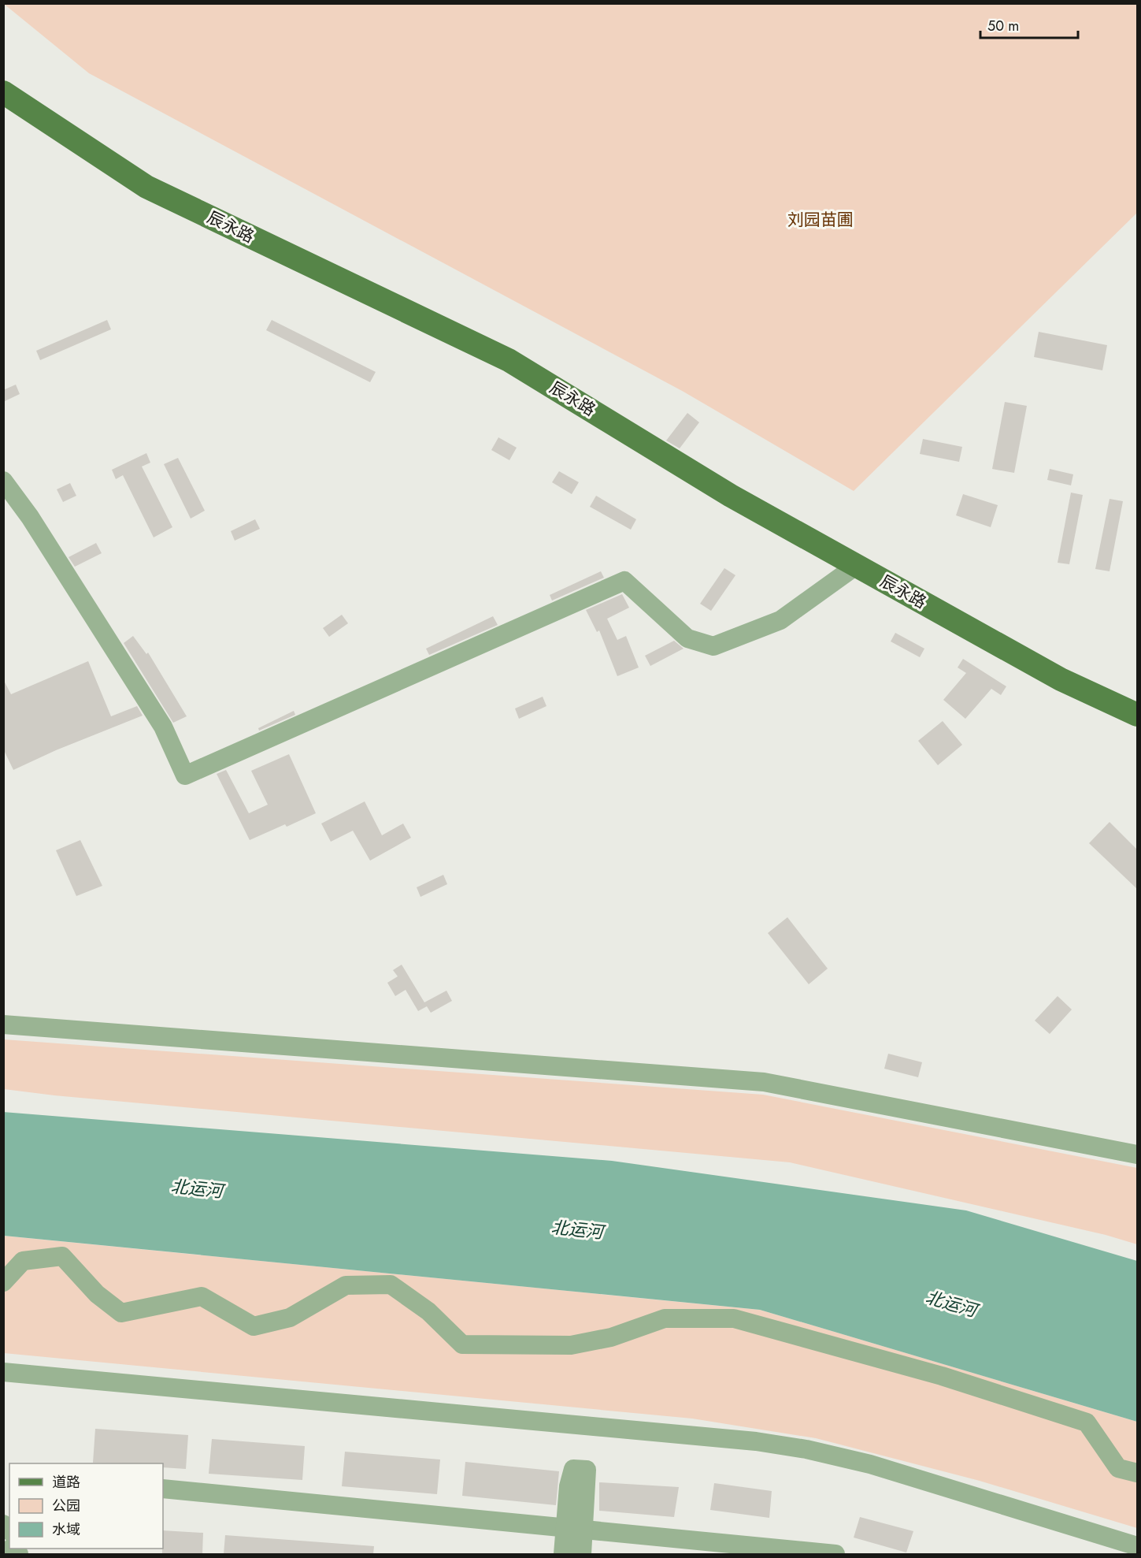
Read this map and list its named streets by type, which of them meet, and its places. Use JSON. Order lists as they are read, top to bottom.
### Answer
{
  "streets": {
    "main road": ["辰永路"]
  },
  "water": ["北运河"],
  "parks": ["刘园苗圃"],
  "legend": ["道路", "公园", "水域"],
  "scale_bar": "50 m"
}
